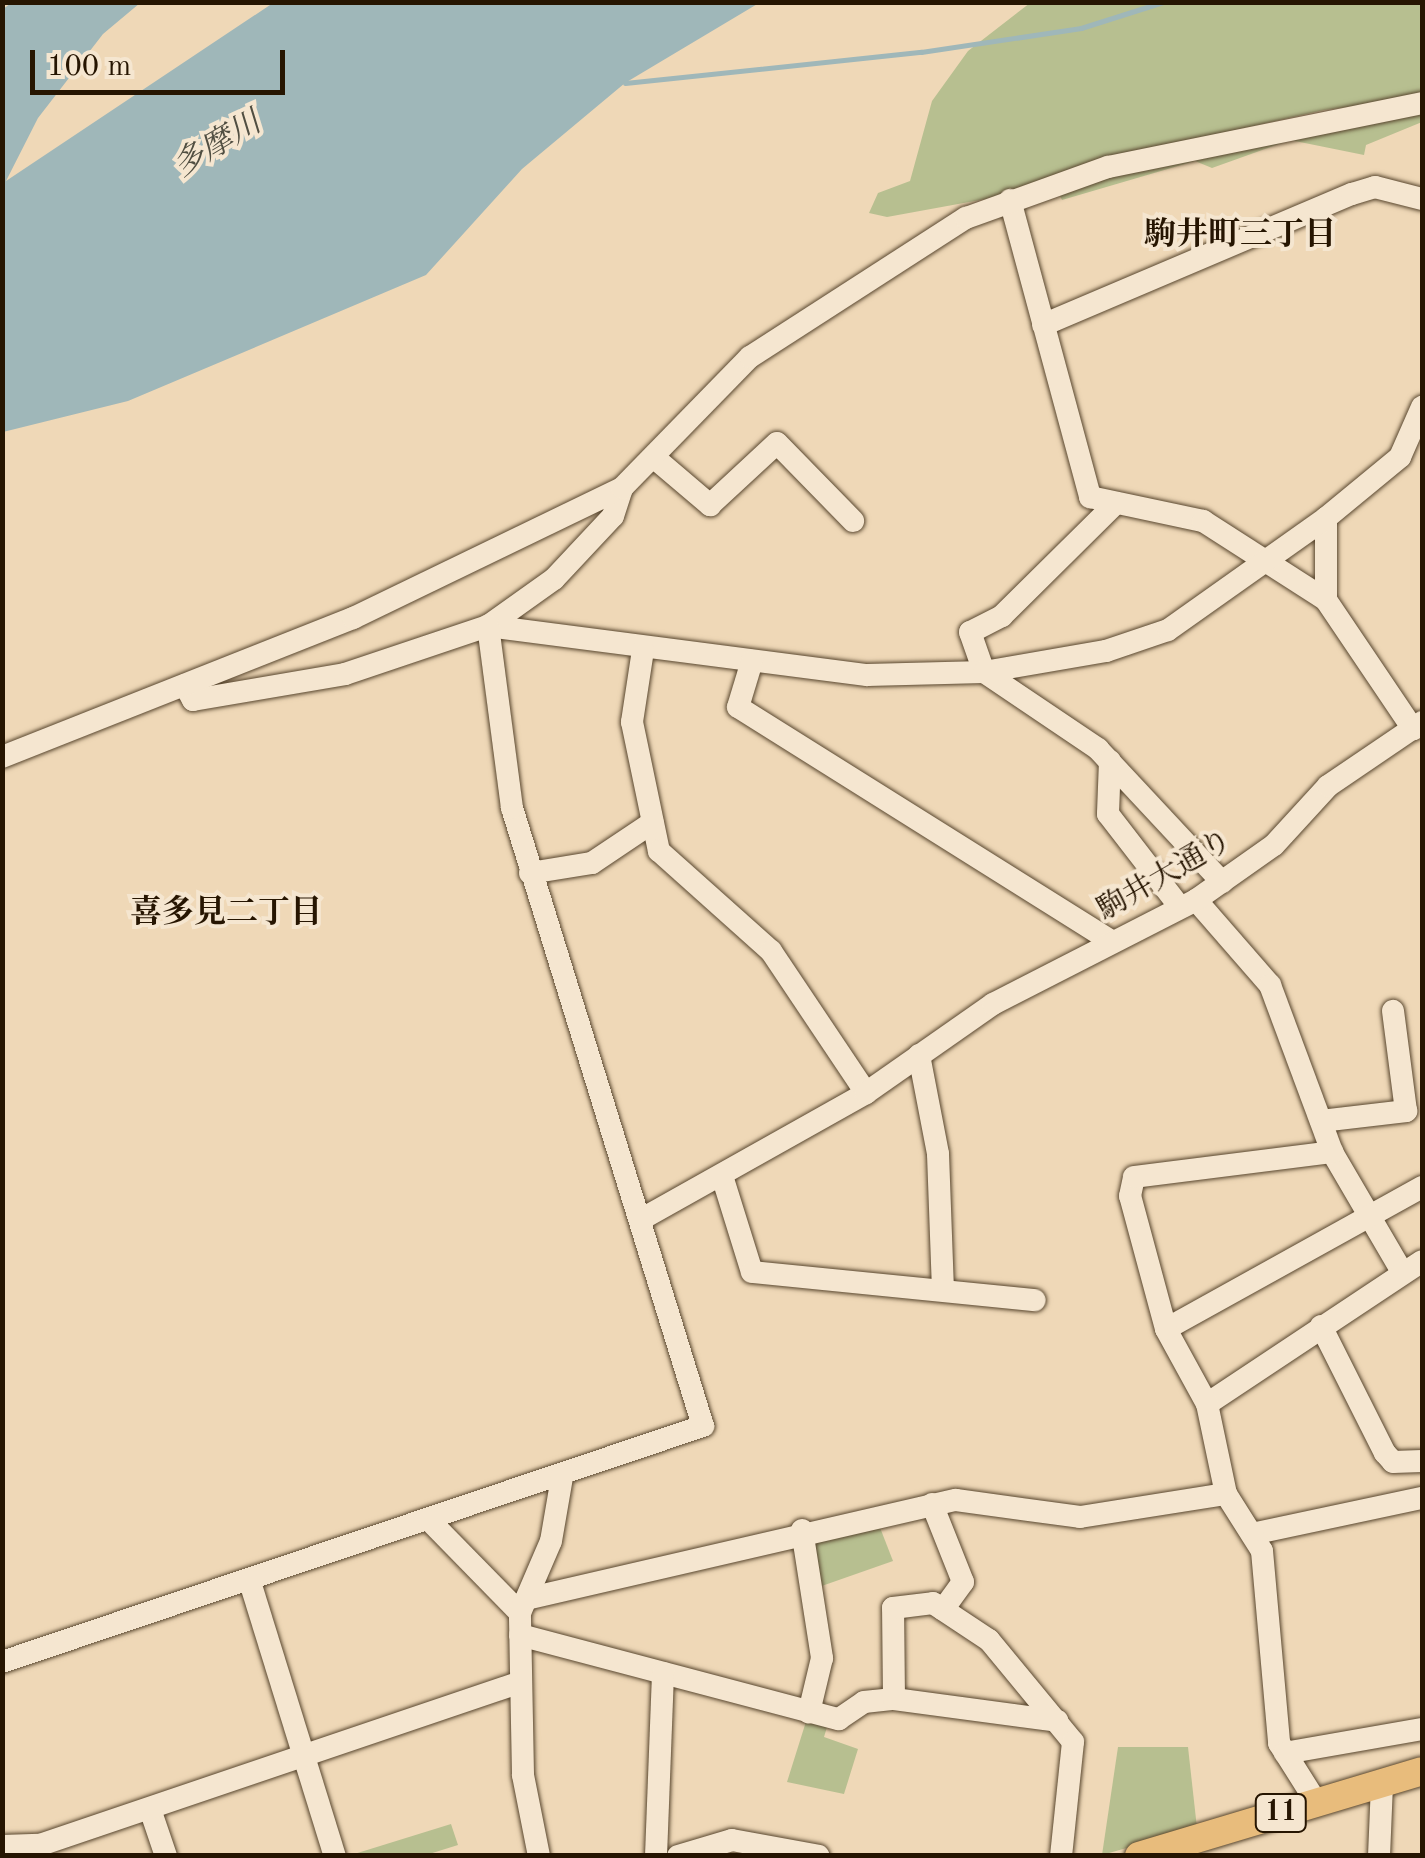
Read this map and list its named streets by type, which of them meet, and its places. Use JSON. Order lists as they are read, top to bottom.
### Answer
{
  "streets": {
    "main road": ["11"],
    "street": ["駒井大通り"]
  },
  "districts": ["駒井町三丁目", "喜多見二丁目"],
  "water": ["多摩川"],
  "scale_bar": "100 m"
}
